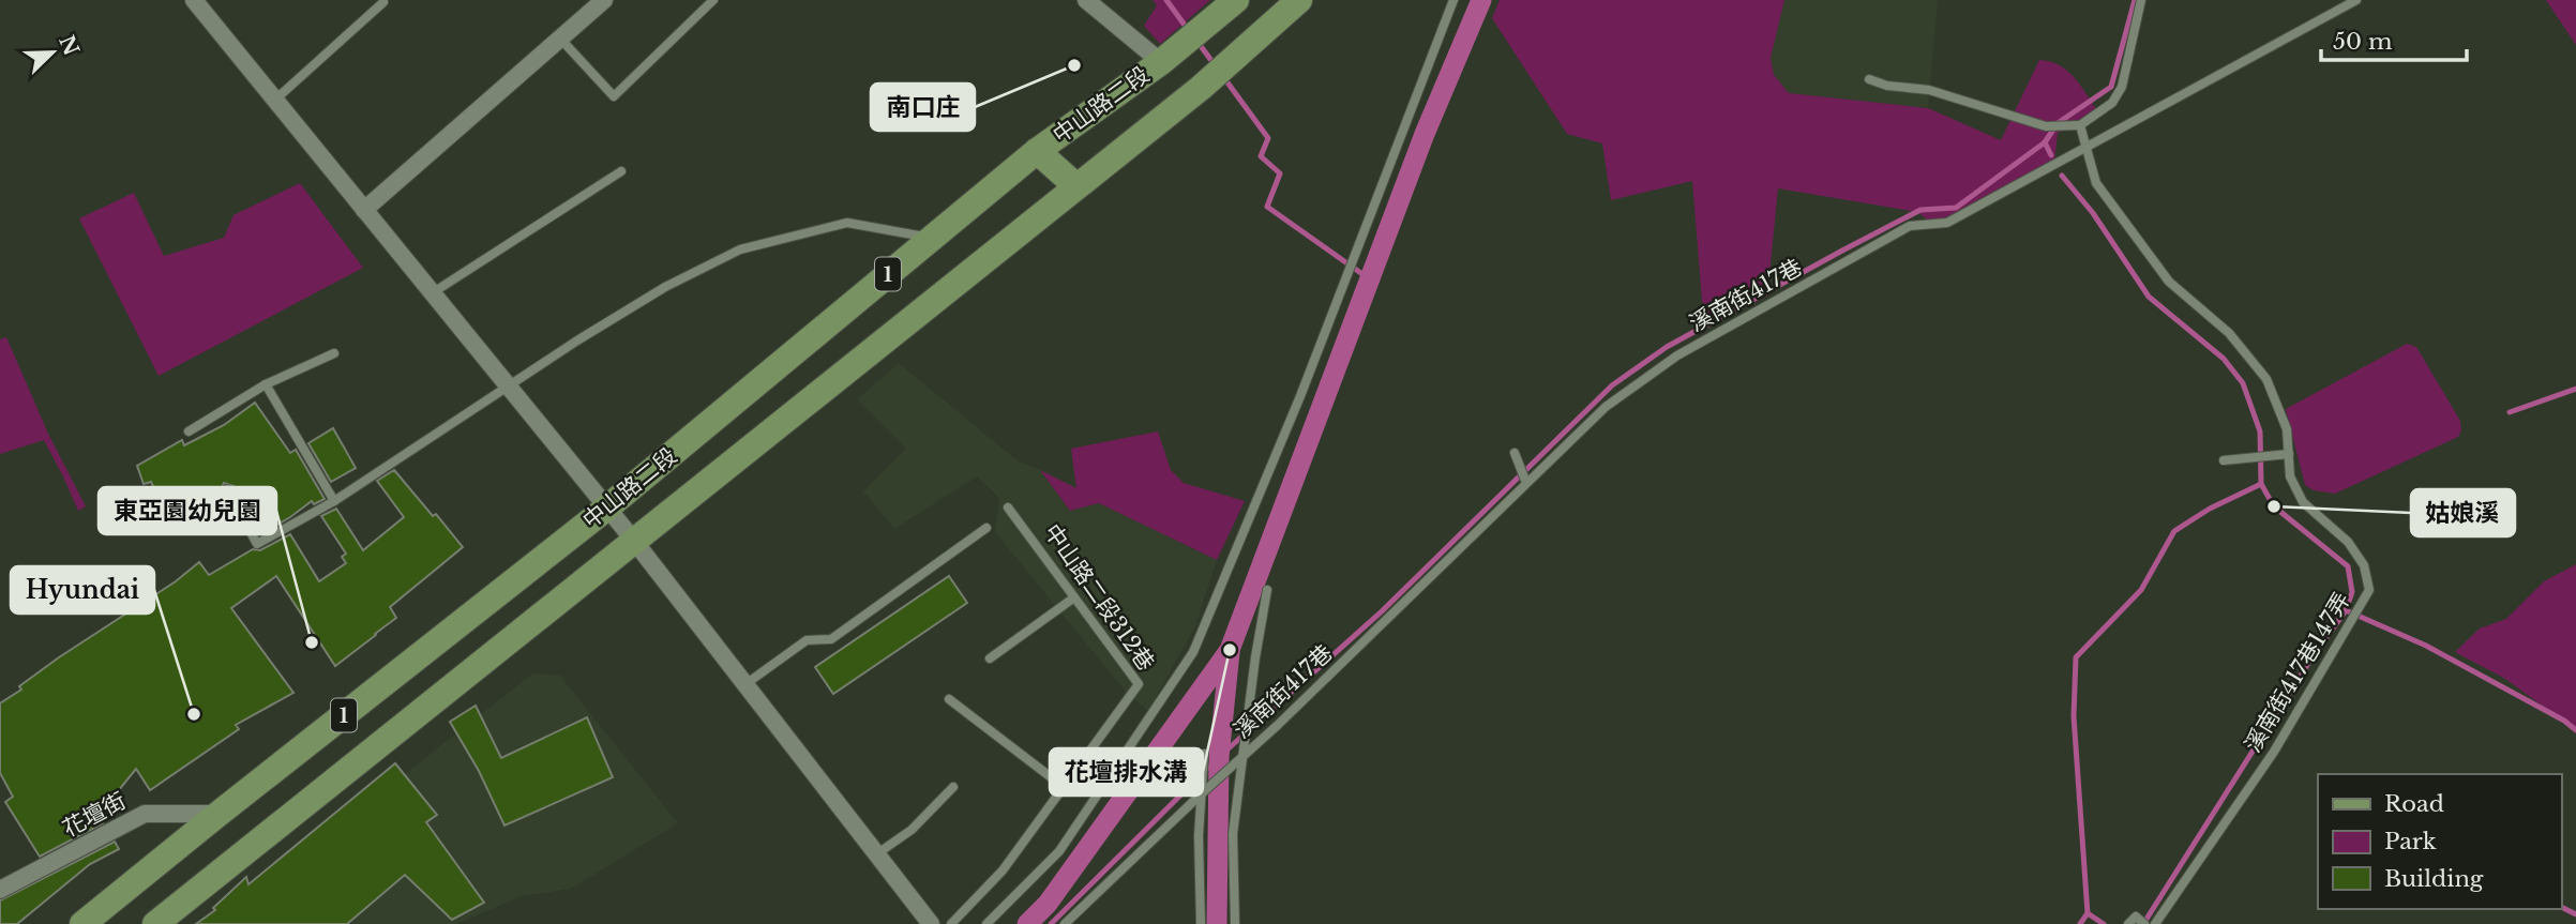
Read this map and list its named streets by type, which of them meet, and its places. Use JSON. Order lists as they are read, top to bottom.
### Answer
{
  "streets": {
    "main road": ["中山路二段", "1"],
    "street": ["花壇街"],
    "lane": ["溪南街417巷", "中山路二段312巷", "溪南街417巷147弄"]
  },
  "crossings": [
    ["中山路二段", "1"],
    ["中山路二段", "花壇街"],
    ["溪南街417巷", "溪南街417巷147弄"]
  ],
  "places": [
    "南口庄",
    "姑娘溪",
    "東亞園幼兒園",
    "花壇排水溝",
    "Hyundai"
  ],
  "legend": ["Road", "Park", "Building"],
  "scale_bar": "50 m",
  "north": "top right"
}
